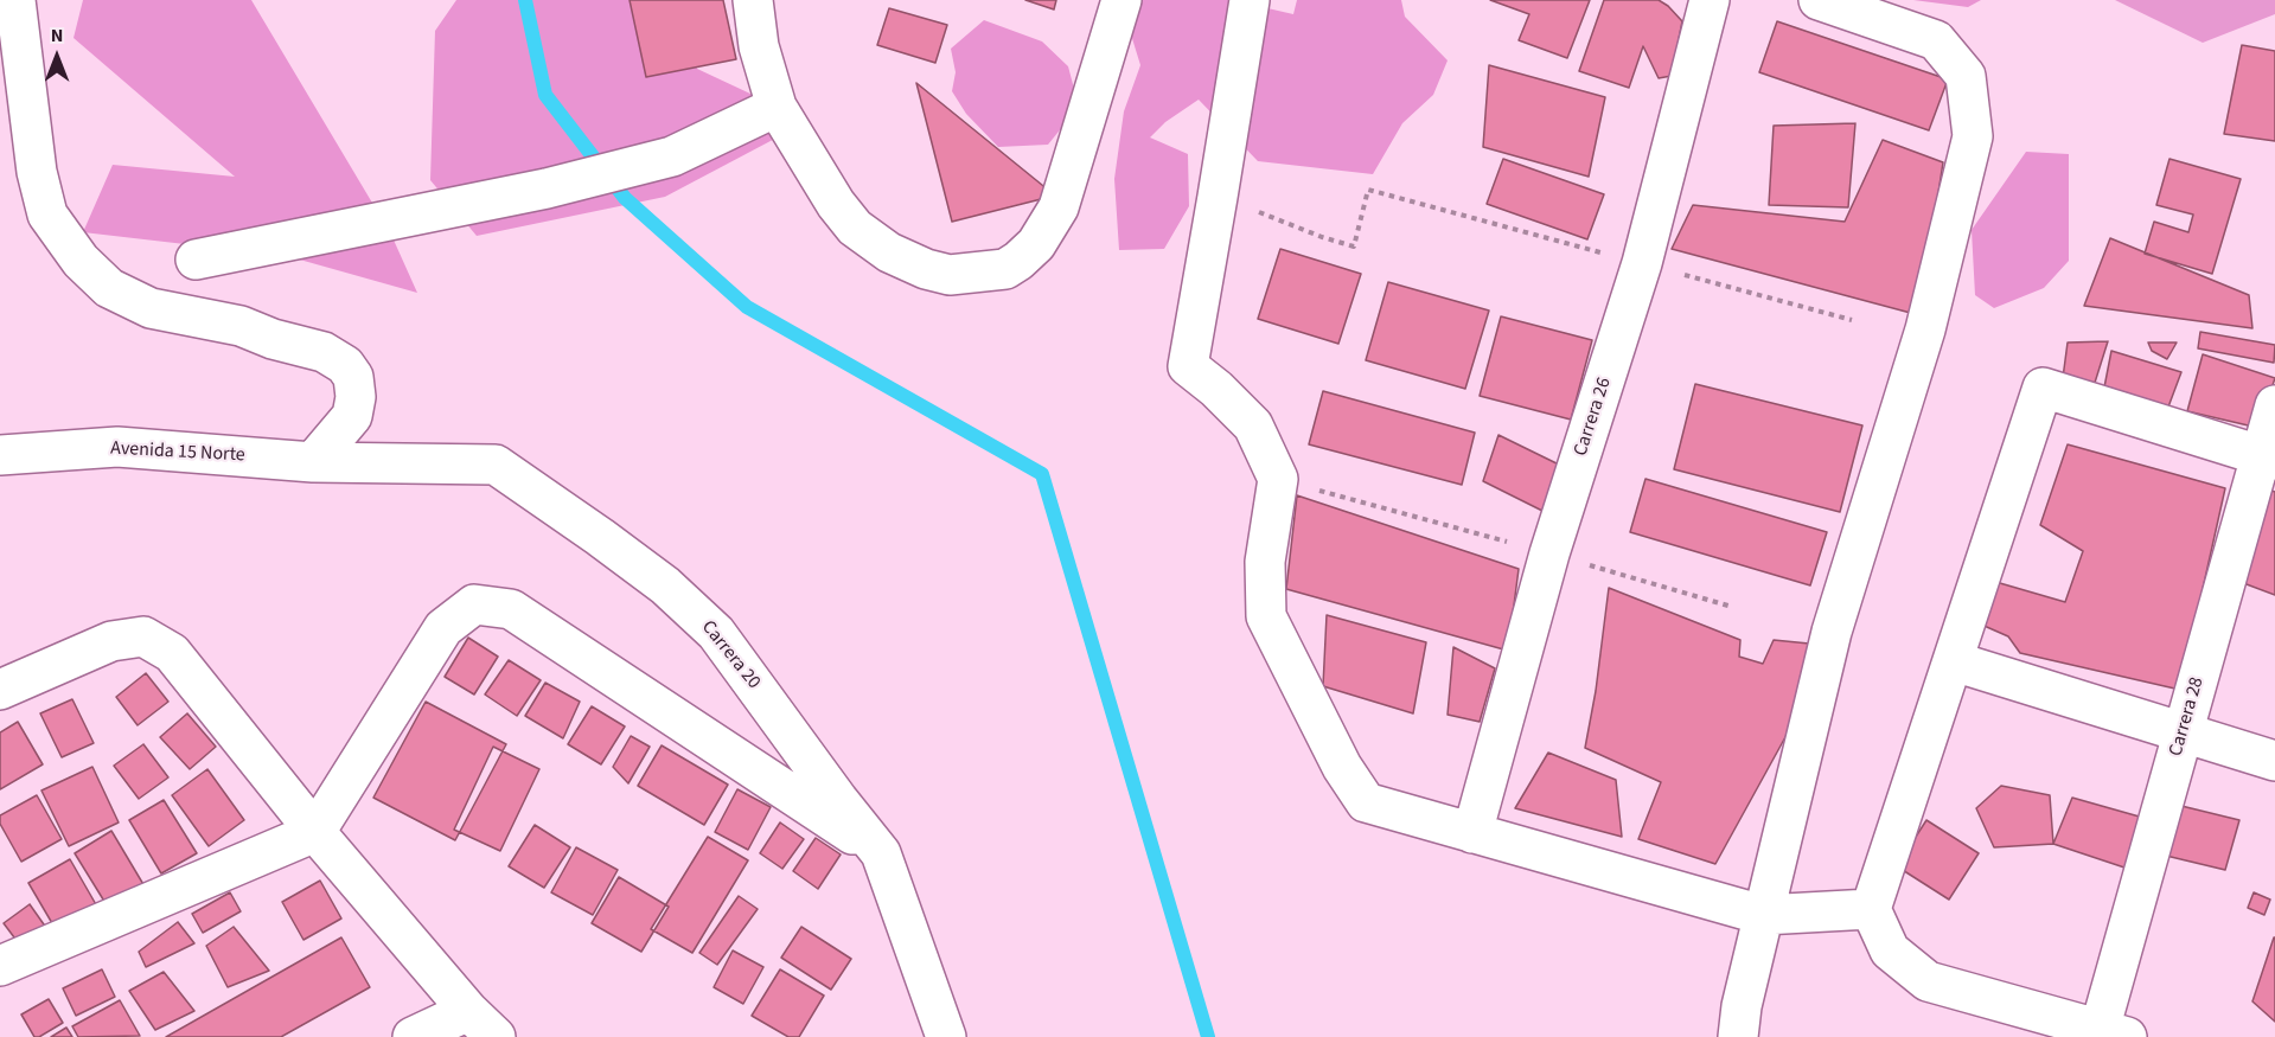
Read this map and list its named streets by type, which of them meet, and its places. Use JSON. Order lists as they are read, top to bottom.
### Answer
{
  "streets": {
    "street": [
      "Carrera 26",
      "Avenida 15 Norte",
      "Carrera 20",
      "Carrera 28"
    ]
  },
  "crossings": [
    ["Avenida 15 Norte", "Carrera 20"]
  ],
  "north": "top"
}
